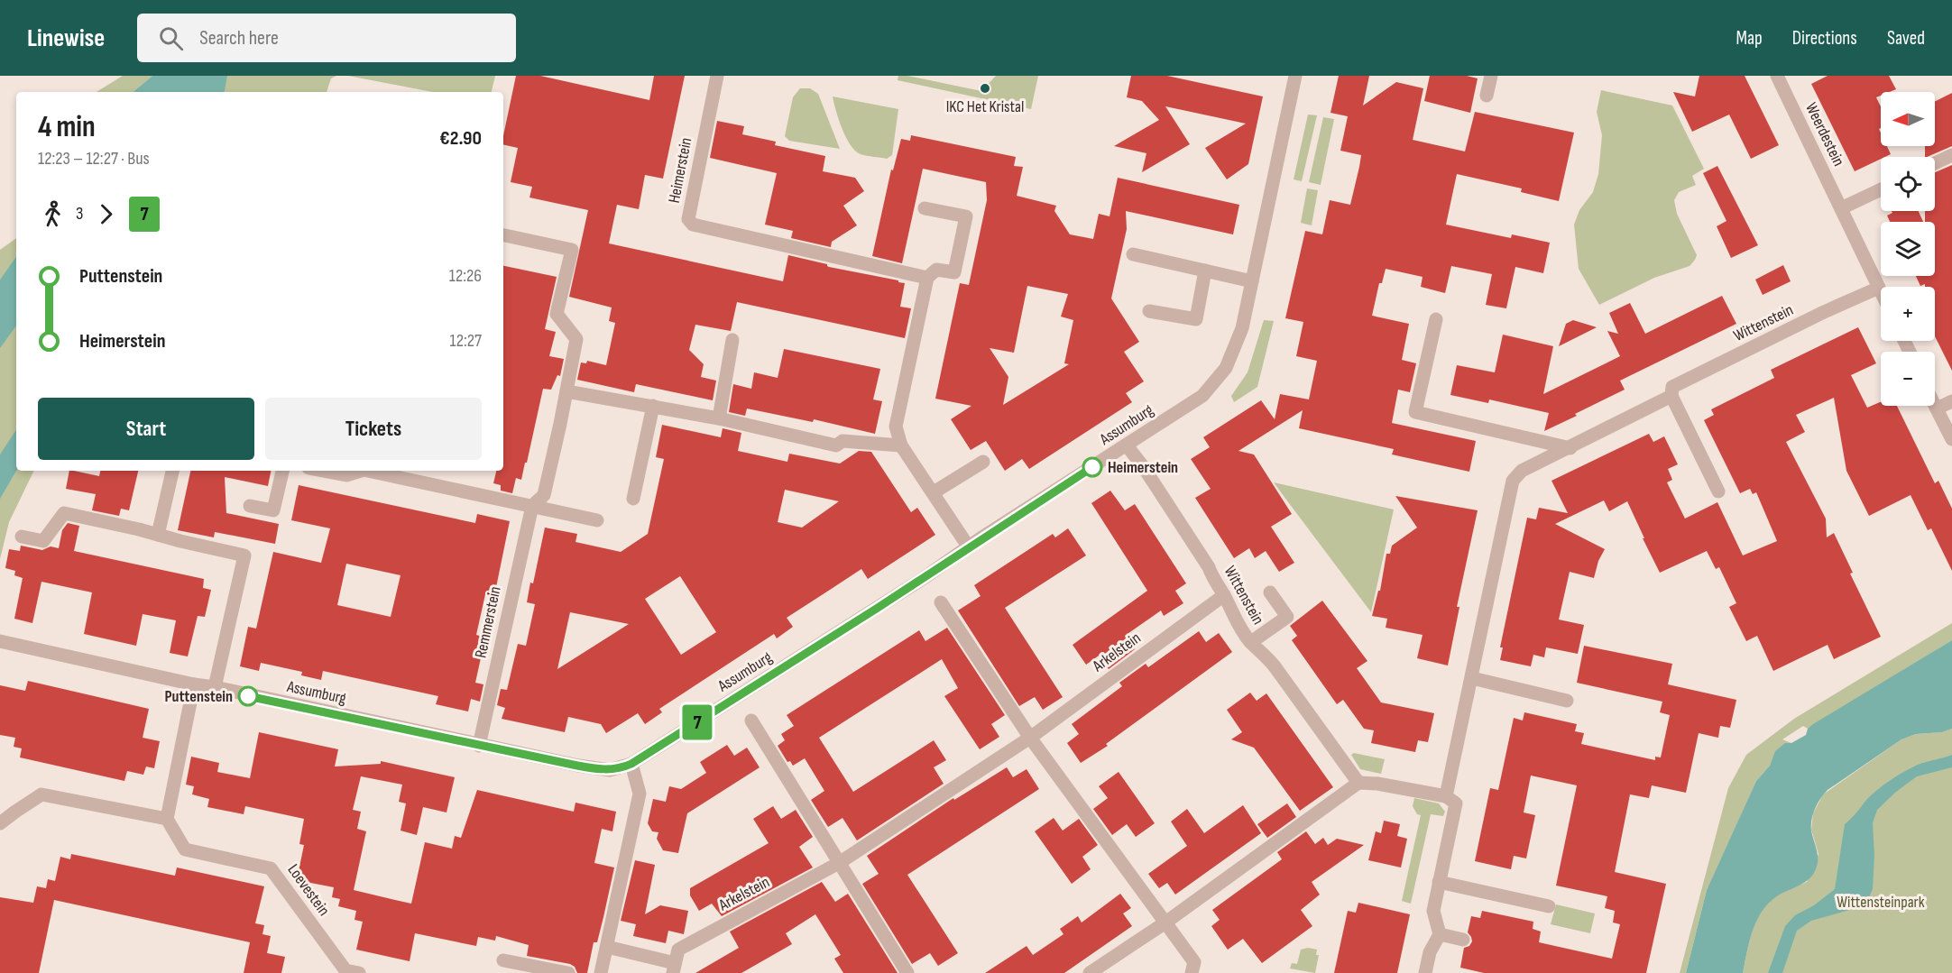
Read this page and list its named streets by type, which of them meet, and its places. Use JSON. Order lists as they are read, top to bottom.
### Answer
{
  "streets": {
    "street": [
      "Weerdestein",
      "Heimerstein",
      "Wittenstein",
      "Assumburg",
      "Remmerstein",
      "Arkelstein",
      "Loevestein"
    ]
  },
  "crossings": [
    ["Weerdestein", "Wittenstein"],
    ["Wittenstein", "Assumburg"],
    ["Wittenstein", "Arkelstein"],
    ["Assumburg", "Remmerstein"]
  ],
  "parks": ["Wittensteinpark"],
  "places": ["IKC Het Kristal", "Heimerstein", "Puttenstein"],
  "lines": ["bus line 7"],
  "north": "left",
  "page": {
    "header": "Linewise",
    "search": "Search here",
    "nav": ["Map", "Directions", "Saved"],
    "on_map": "7",
    "map_buttons": ["+", "−"],
    "heading": ["4 min", "12:23 – 12:27 · Bus", "€2.90"],
    "legs": ["3", "7"],
    "list": [
      {
        "name": "Puttenstein",
        "value": "12:26"
      },
      {
        "name": "Heimerstein",
        "value": "12:27"
      }
    ],
    "buttons": ["Start", "Tickets"]
  }
}
